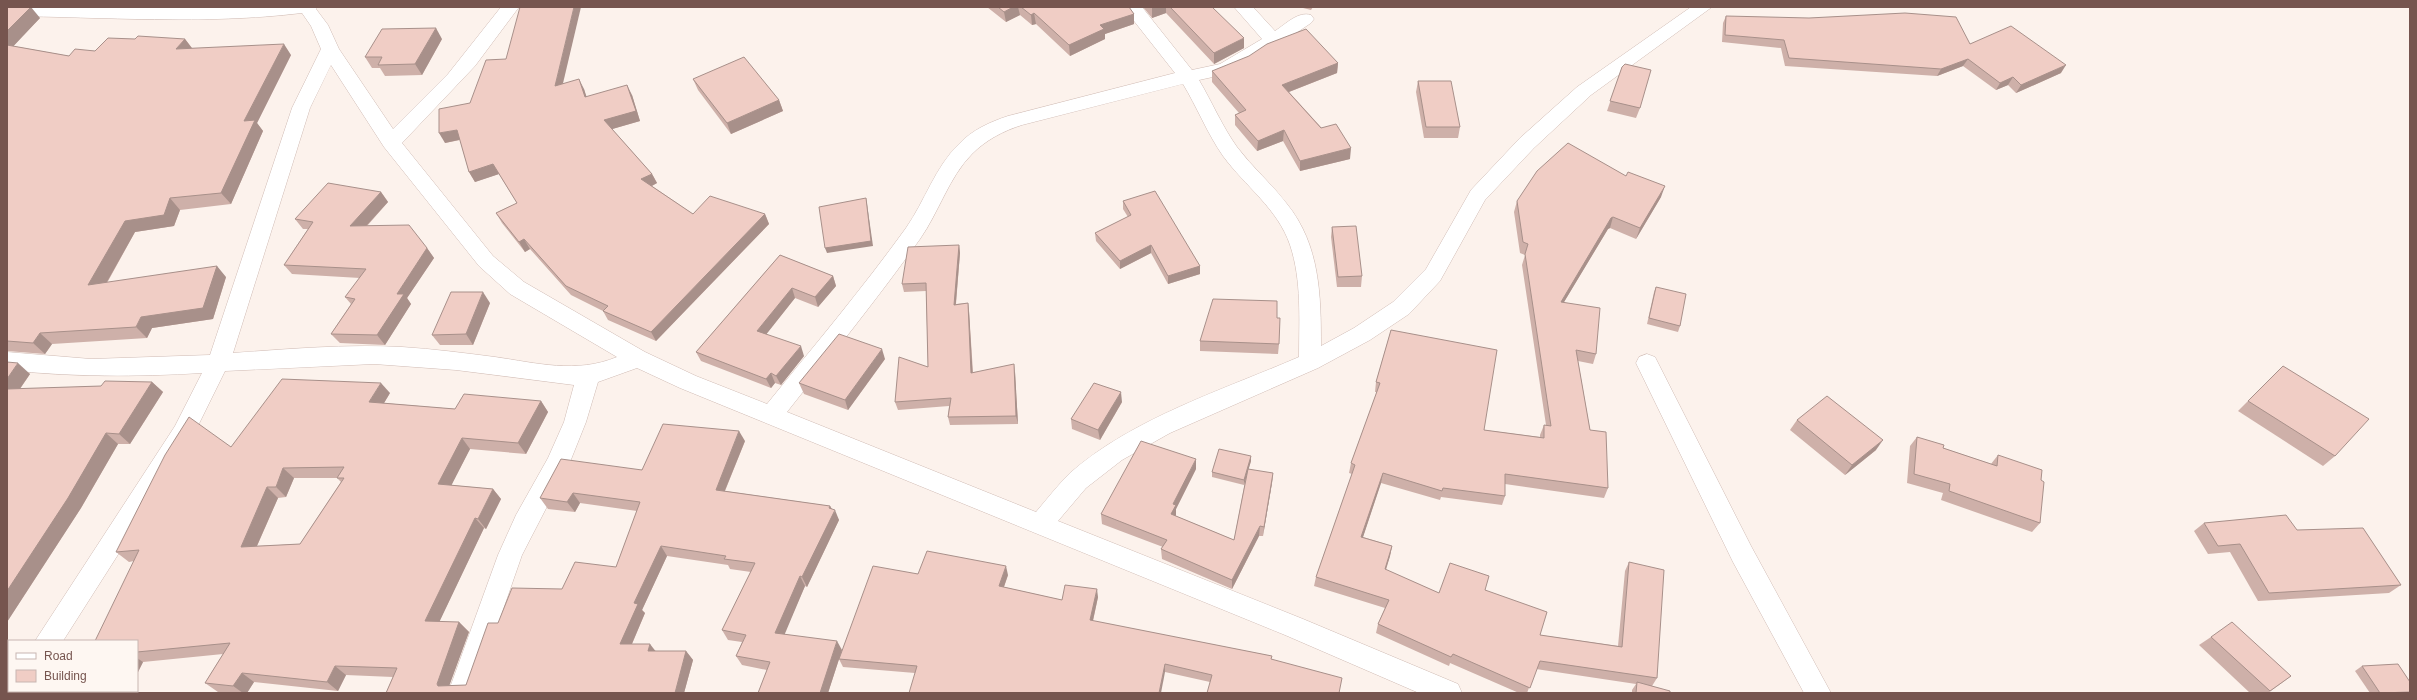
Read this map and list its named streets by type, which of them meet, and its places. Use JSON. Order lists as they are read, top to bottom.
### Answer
{
  "legend": ["Road", "Building"]
}
